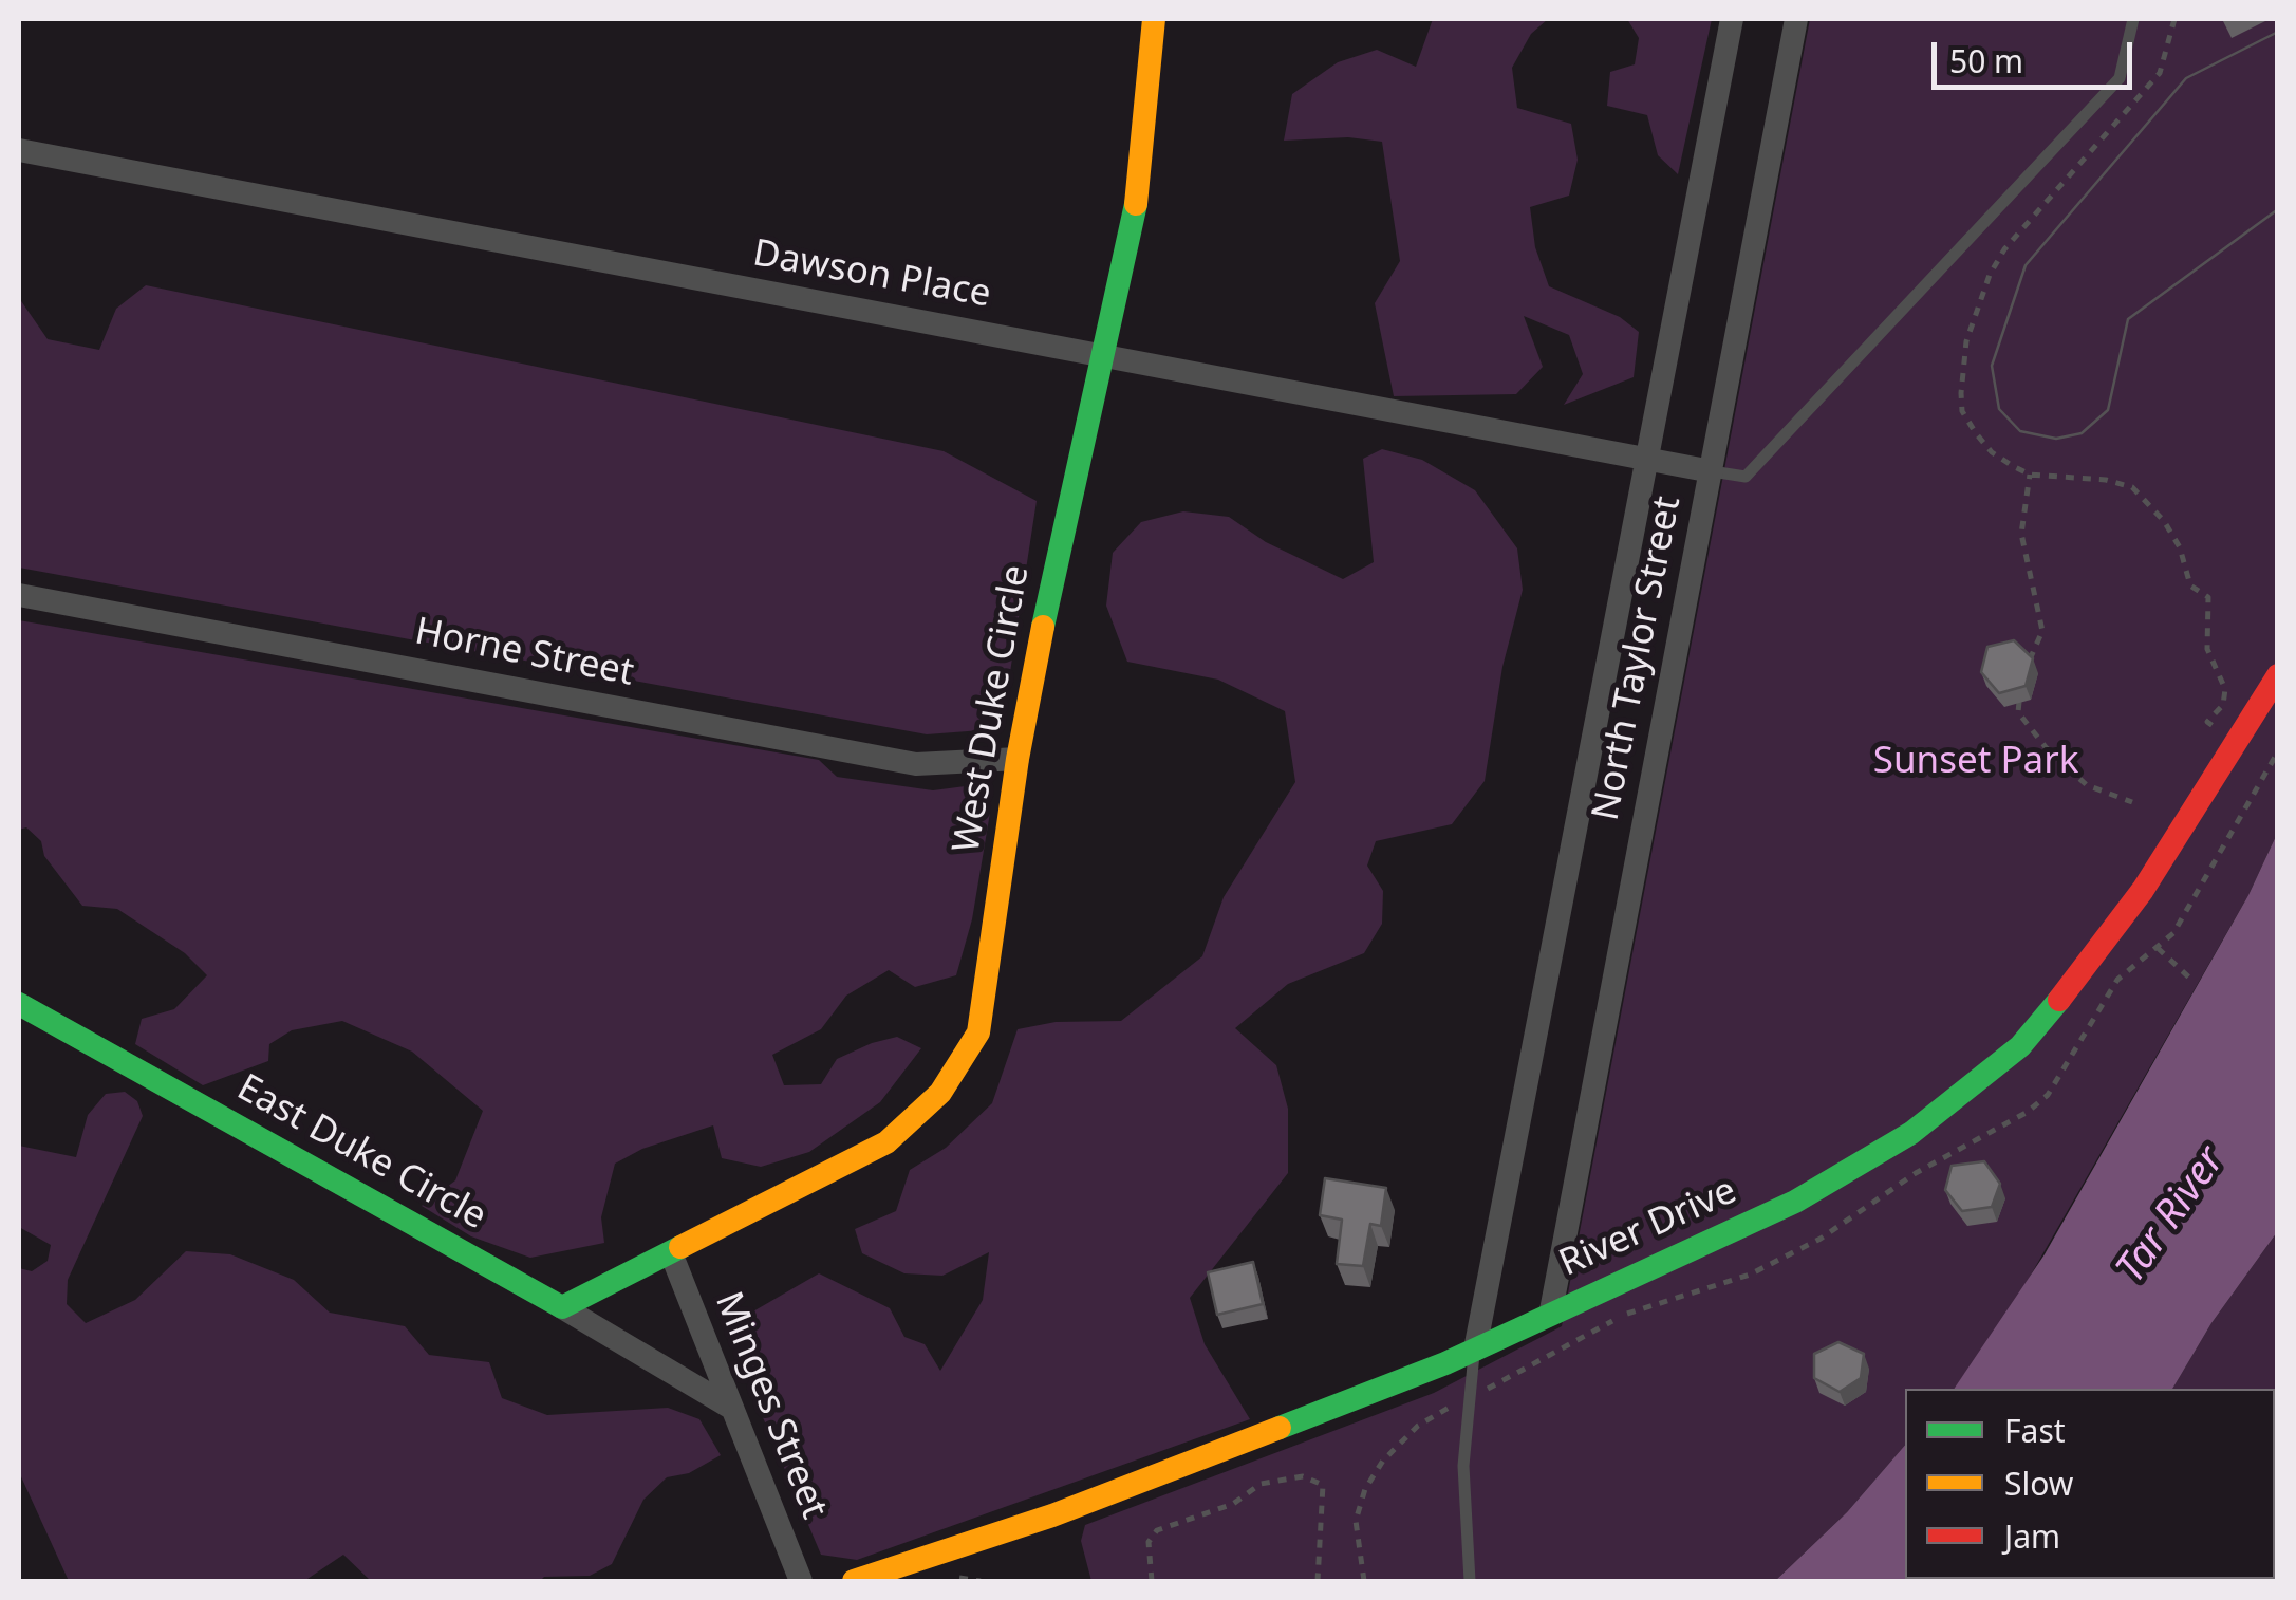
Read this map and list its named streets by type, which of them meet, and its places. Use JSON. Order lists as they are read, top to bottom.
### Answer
{
  "streets": {
    "street": [
      "Dawson Place",
      "Horne Street",
      "North Taylor Street",
      "West Duke Circle",
      "East Duke Circle",
      "River Drive",
      "Minges Street"
    ]
  },
  "crossings": [
    ["Dawson Place", "North Taylor Street"],
    ["Dawson Place", "West Duke Circle"],
    ["Horne Street", "West Duke Circle"],
    ["North Taylor Street", "River Drive"],
    ["West Duke Circle", "Minges Street"]
  ],
  "water": ["Tar River"],
  "parks": ["Sunset Park"],
  "legend": ["Fast", "Slow", "Jam"],
  "scale_bar": "50 m"
}
